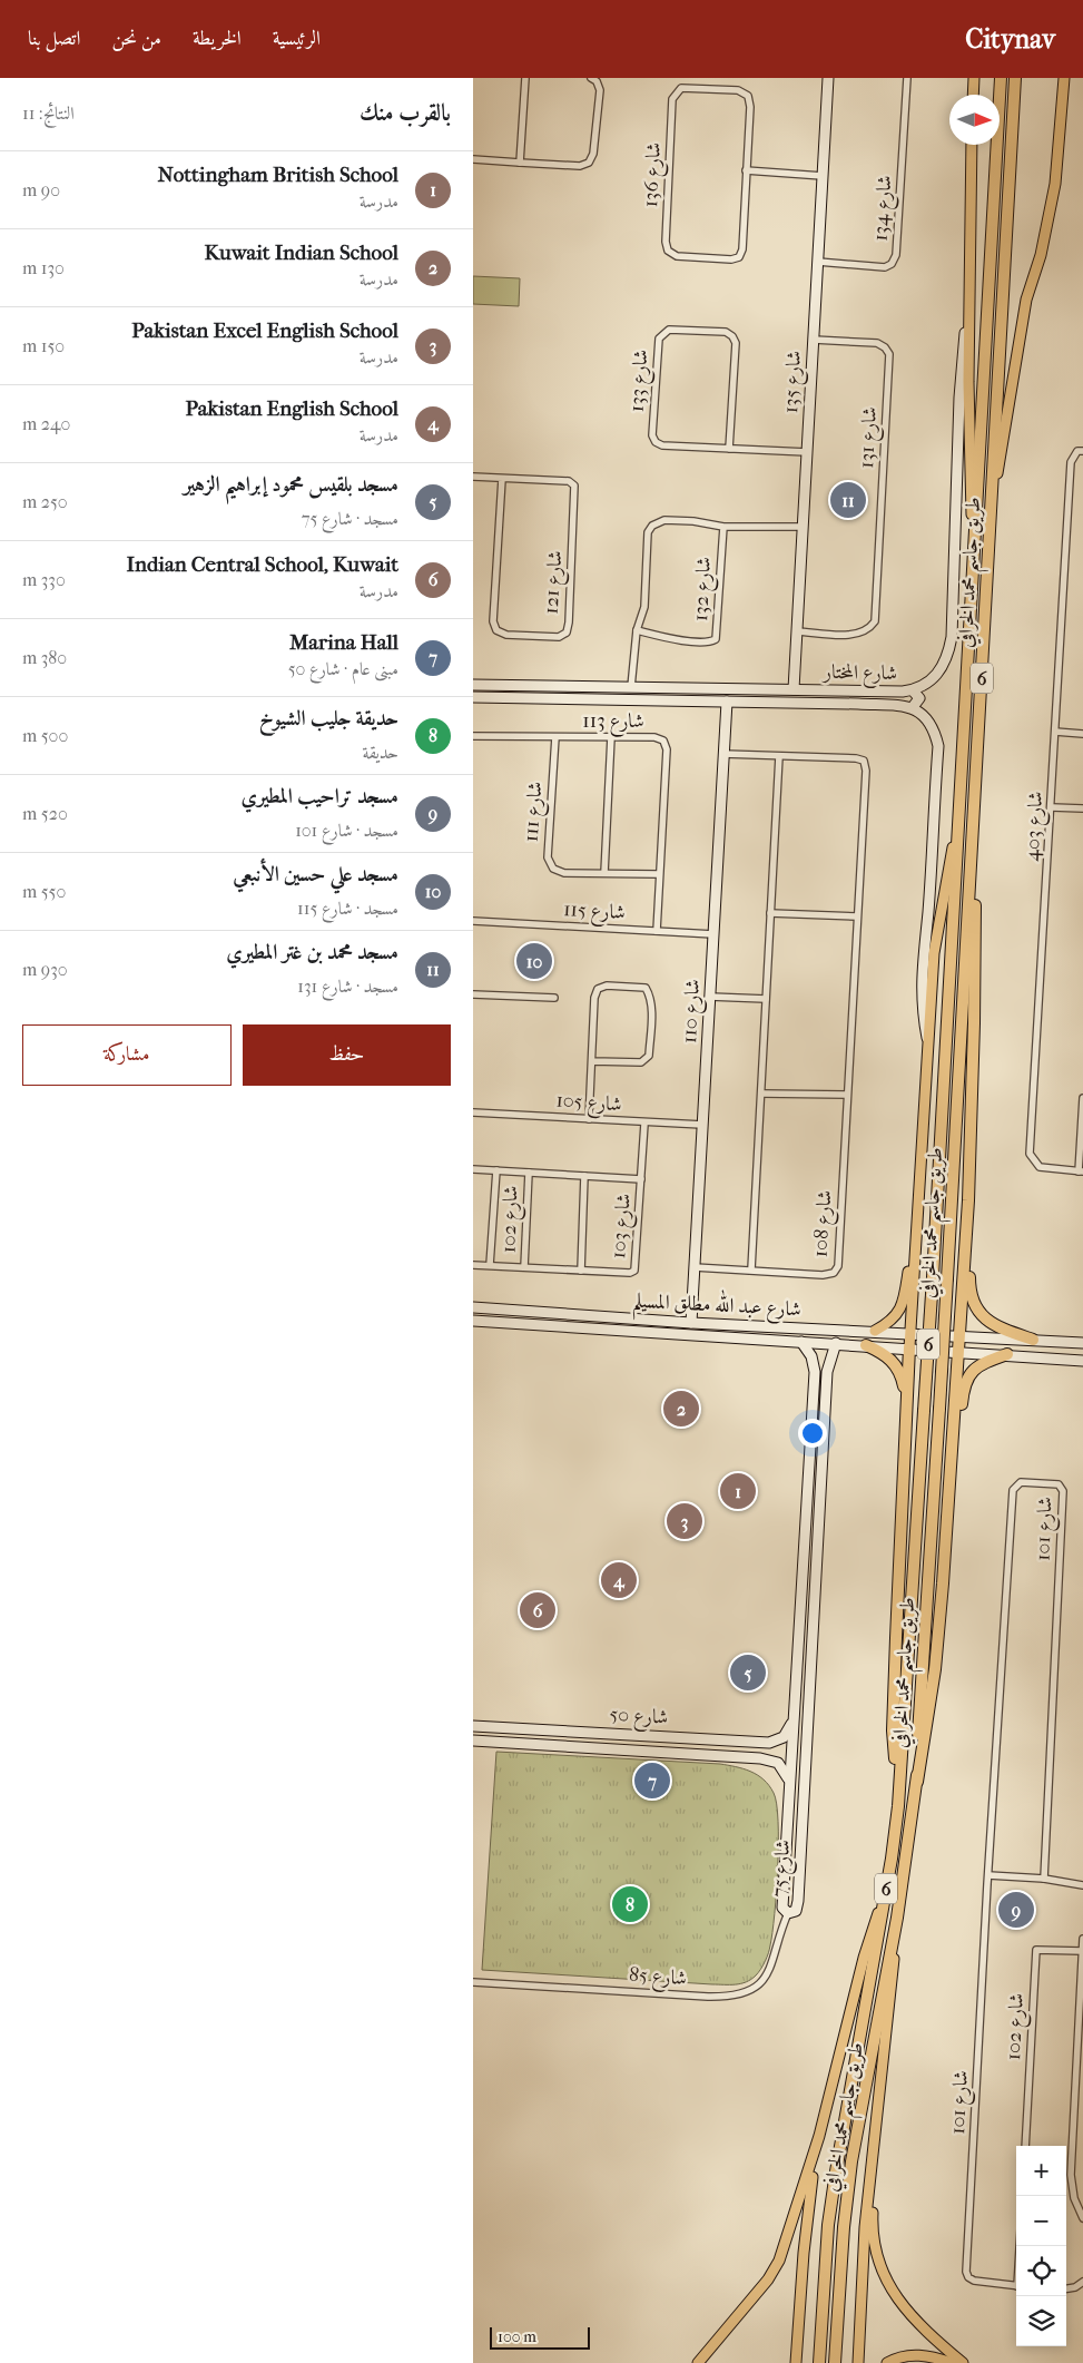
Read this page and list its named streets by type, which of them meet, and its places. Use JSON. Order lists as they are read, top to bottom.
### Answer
{
  "streets": {
    "highway": ["طريق جاسم محمد الخرافي", "6"],
    "street": [
      "شارع 136",
      "شارع 134",
      "شارع 133",
      "شارع 135",
      "شارع 131",
      "شارع 121",
      "شارع 132",
      "شارع المختار",
      "شارع 113",
      "شارع 111",
      "شارع 403",
      "شارع 115",
      "شارع 110",
      "شارع 105",
      "شارع 102",
      "شارع 108",
      "شارع 103",
      "شارع عبد الله مطلق المسيلم",
      "شارع 101",
      "شارع 50",
      "شارع 75",
      "شارع 85"
    ]
  },
  "crossings": [
    ["شارع 134", "شارع 135"],
    ["شارع 133", "شارع 135"],
    ["شارع 135", "شارع 131"],
    ["شارع 135", "شارع المختار"],
    ["شارع المختار", "شارع 110"],
    ["شارع 113", "شارع 111"],
    ["شارع 113", "شارع 115"],
    ["شارع 115", "شارع 110"],
    ["شارع 110", "شارع 105"],
    ["شارع 110", "شارع 108"],
    ["شارع 110", "شارع عبد الله مطلق المسيلم"],
    ["شارع 105", "شارع 103"],
    ["شارع 102", "شارع 103"],
    ["شارع عبد الله مطلق المسيلم", "شارع 75"],
    ["شارع 50", "شارع 75"],
    ["شارع 75", "شارع 85"]
  ],
  "scale_bar": "100 m",
  "north": "right",
  "page": {
    "header": "Citynav",
    "nav": [
      "الرئيسية",
      "الخريطة",
      "من نحن",
      "اتصل بنا"
    ],
    "heading": ["بالقرب منك", "النتائج: 11"],
    "list": [
      {
        "mark": "1",
        "name": "Nottingham British School",
        "note": "مدرسة",
        "value": "90 m"
      },
      {
        "mark": "2",
        "name": "Kuwait Indian School",
        "note": "مدرسة",
        "value": "130 m"
      },
      {
        "mark": "3",
        "name": "Pakistan Excel English School",
        "note": "مدرسة",
        "value": "150 m"
      },
      {
        "mark": "4",
        "name": "Pakistan English School",
        "note": "مدرسة",
        "value": "240 m"
      },
      {
        "mark": "5",
        "name": "مسجد بلقيس محمود إبراهيم الزهير",
        "note": "مسجد · شارع 75",
        "value": "250 m"
      },
      {
        "mark": "6",
        "name": "Indian Central School, Kuwait",
        "note": "مدرسة",
        "value": "330 m"
      },
      {
        "mark": "7",
        "name": "Marina Hall",
        "note": "مبنى عام · شارع 50",
        "value": "380 m"
      },
      {
        "mark": "8",
        "name": "حديقة جليب الشيوخ",
        "note": "حديقة",
        "value": "500 m"
      },
      {
        "mark": "9",
        "name": "مسجد تراحيب المطيري",
        "note": "مسجد · شارع 101",
        "value": "520 m"
      },
      {
        "mark": "10",
        "name": "مسجد علي حسين الأنبعي",
        "note": "مسجد · شارع 115",
        "value": "550 m"
      },
      {
        "mark": "11",
        "name": "مسجد محمد بن غتر المطيري",
        "note": "مسجد · شارع 131",
        "value": "930 m"
      }
    ],
    "pins": [
      "11",
      "10",
      "2",
      "1",
      "3",
      "4",
      "6",
      "5",
      "7",
      "8",
      "9"
    ],
    "buttons": ["حفظ", "مشاركة"],
    "map_buttons": ["+", "−"],
    "scale": "100 m"
  }
}
